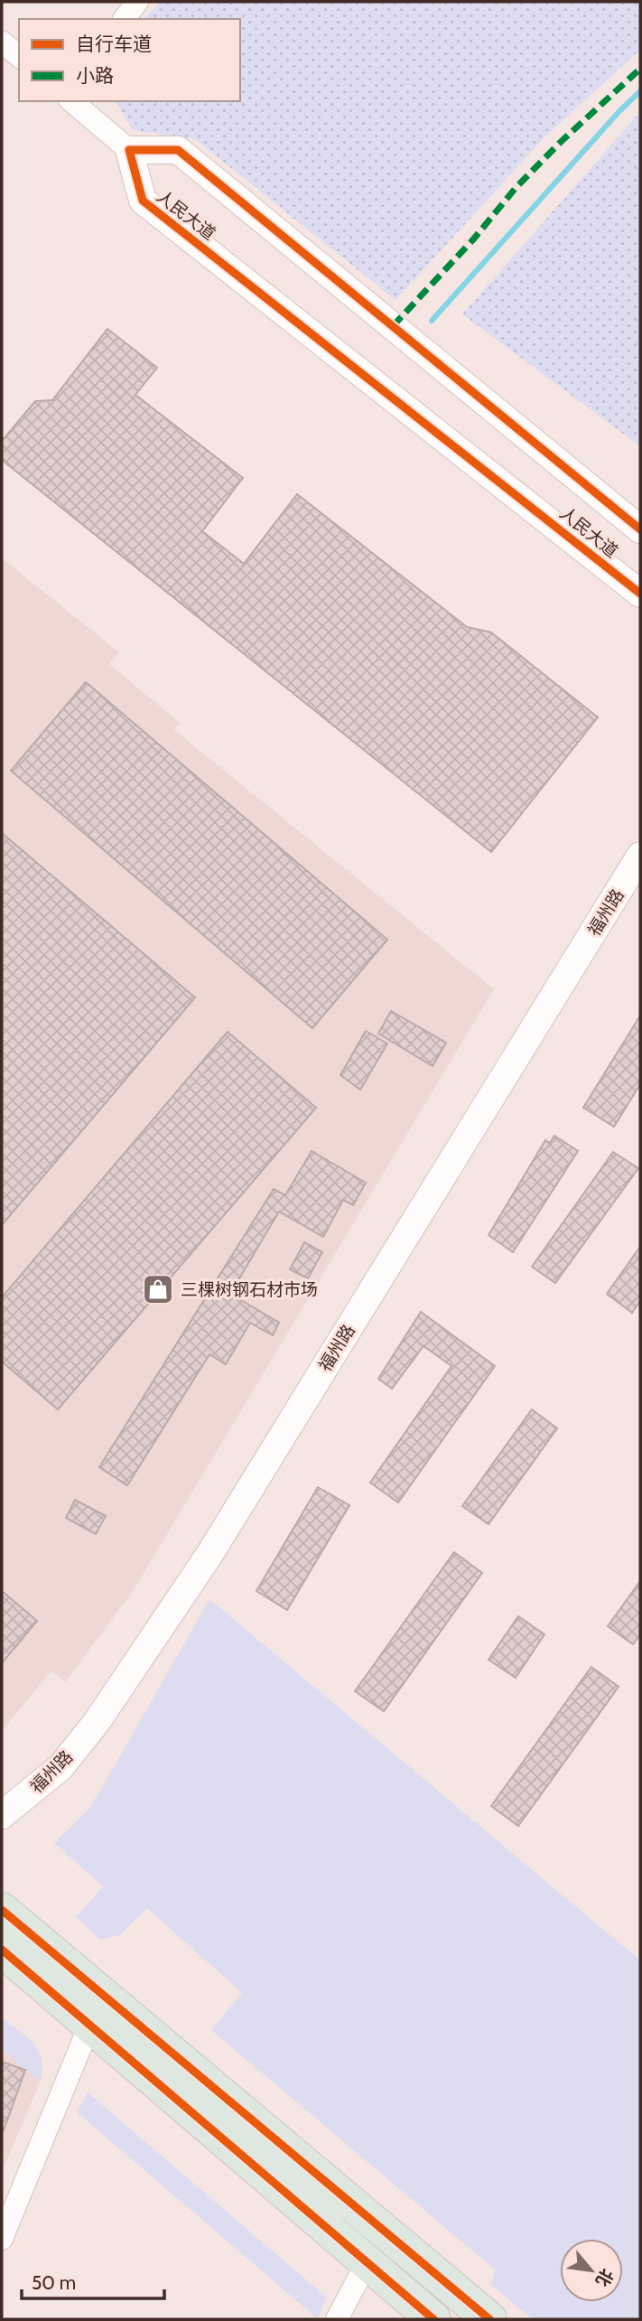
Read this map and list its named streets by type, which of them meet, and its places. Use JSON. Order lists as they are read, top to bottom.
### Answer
{
  "streets": {
    "street": ["人民大道", "福州路"]
  },
  "places": {
    "shop": ["三棵树钢石材市场"]
  },
  "legend": ["自行车道", "小路"],
  "scale_bar": "50 m",
  "north": "bottom right"
}
